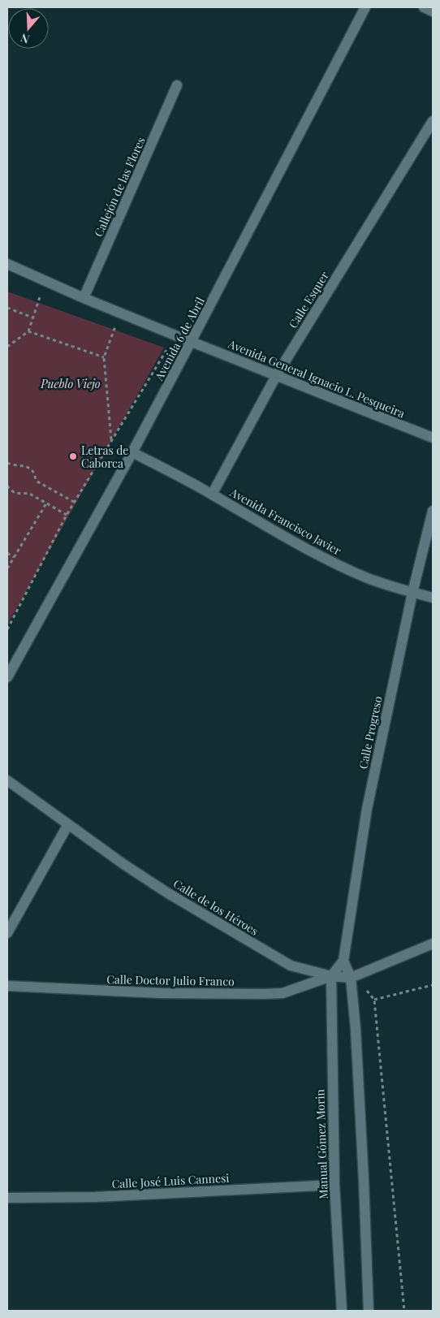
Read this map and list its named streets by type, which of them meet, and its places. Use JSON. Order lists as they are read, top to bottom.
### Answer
{
  "streets": {
    "street": [
      "Callejón de las Flores",
      "Calle Esquer",
      "Avenida 6 de Abril",
      "Avenida General Ignacio L. Pesqueira",
      "Avenida Francisco Javier",
      "Calle Progreso",
      "Calle de los Héroes",
      "Calle Doctor Julio Franco",
      "Manual Gómez Morin",
      "Calle José Luis Cannesi"
    ]
  },
  "crossings": [
    ["Callejón de las Flores", "Avenida General Ignacio L. Pesqueira"],
    ["Calle Esquer", "Avenida General Ignacio L. Pesqueira"],
    ["Calle Esquer", "Avenida Francisco Javier"],
    ["Avenida 6 de Abril", "Avenida General Ignacio L. Pesqueira"],
    ["Avenida 6 de Abril", "Avenida Francisco Javier"],
    ["Avenida Francisco Javier", "Calle Progreso"],
    ["Calle Progreso", "Calle de los Héroes"],
    ["Calle Progreso", "Calle Doctor Julio Franco"],
    ["Calle Progreso", "Manual Gómez Morin"],
    ["Calle de los Héroes", "Calle Doctor Julio Franco"],
    ["Calle de los Héroes", "Manual Gómez Morin"],
    ["Calle Doctor Julio Franco", "Manual Gómez Morin"],
    ["Manual Gómez Morin", "Calle José Luis Cannesi"]
  ],
  "parks": ["Pueblo Viejo"],
  "places": ["Letras de Caborca"],
  "north": "bottom"
}
